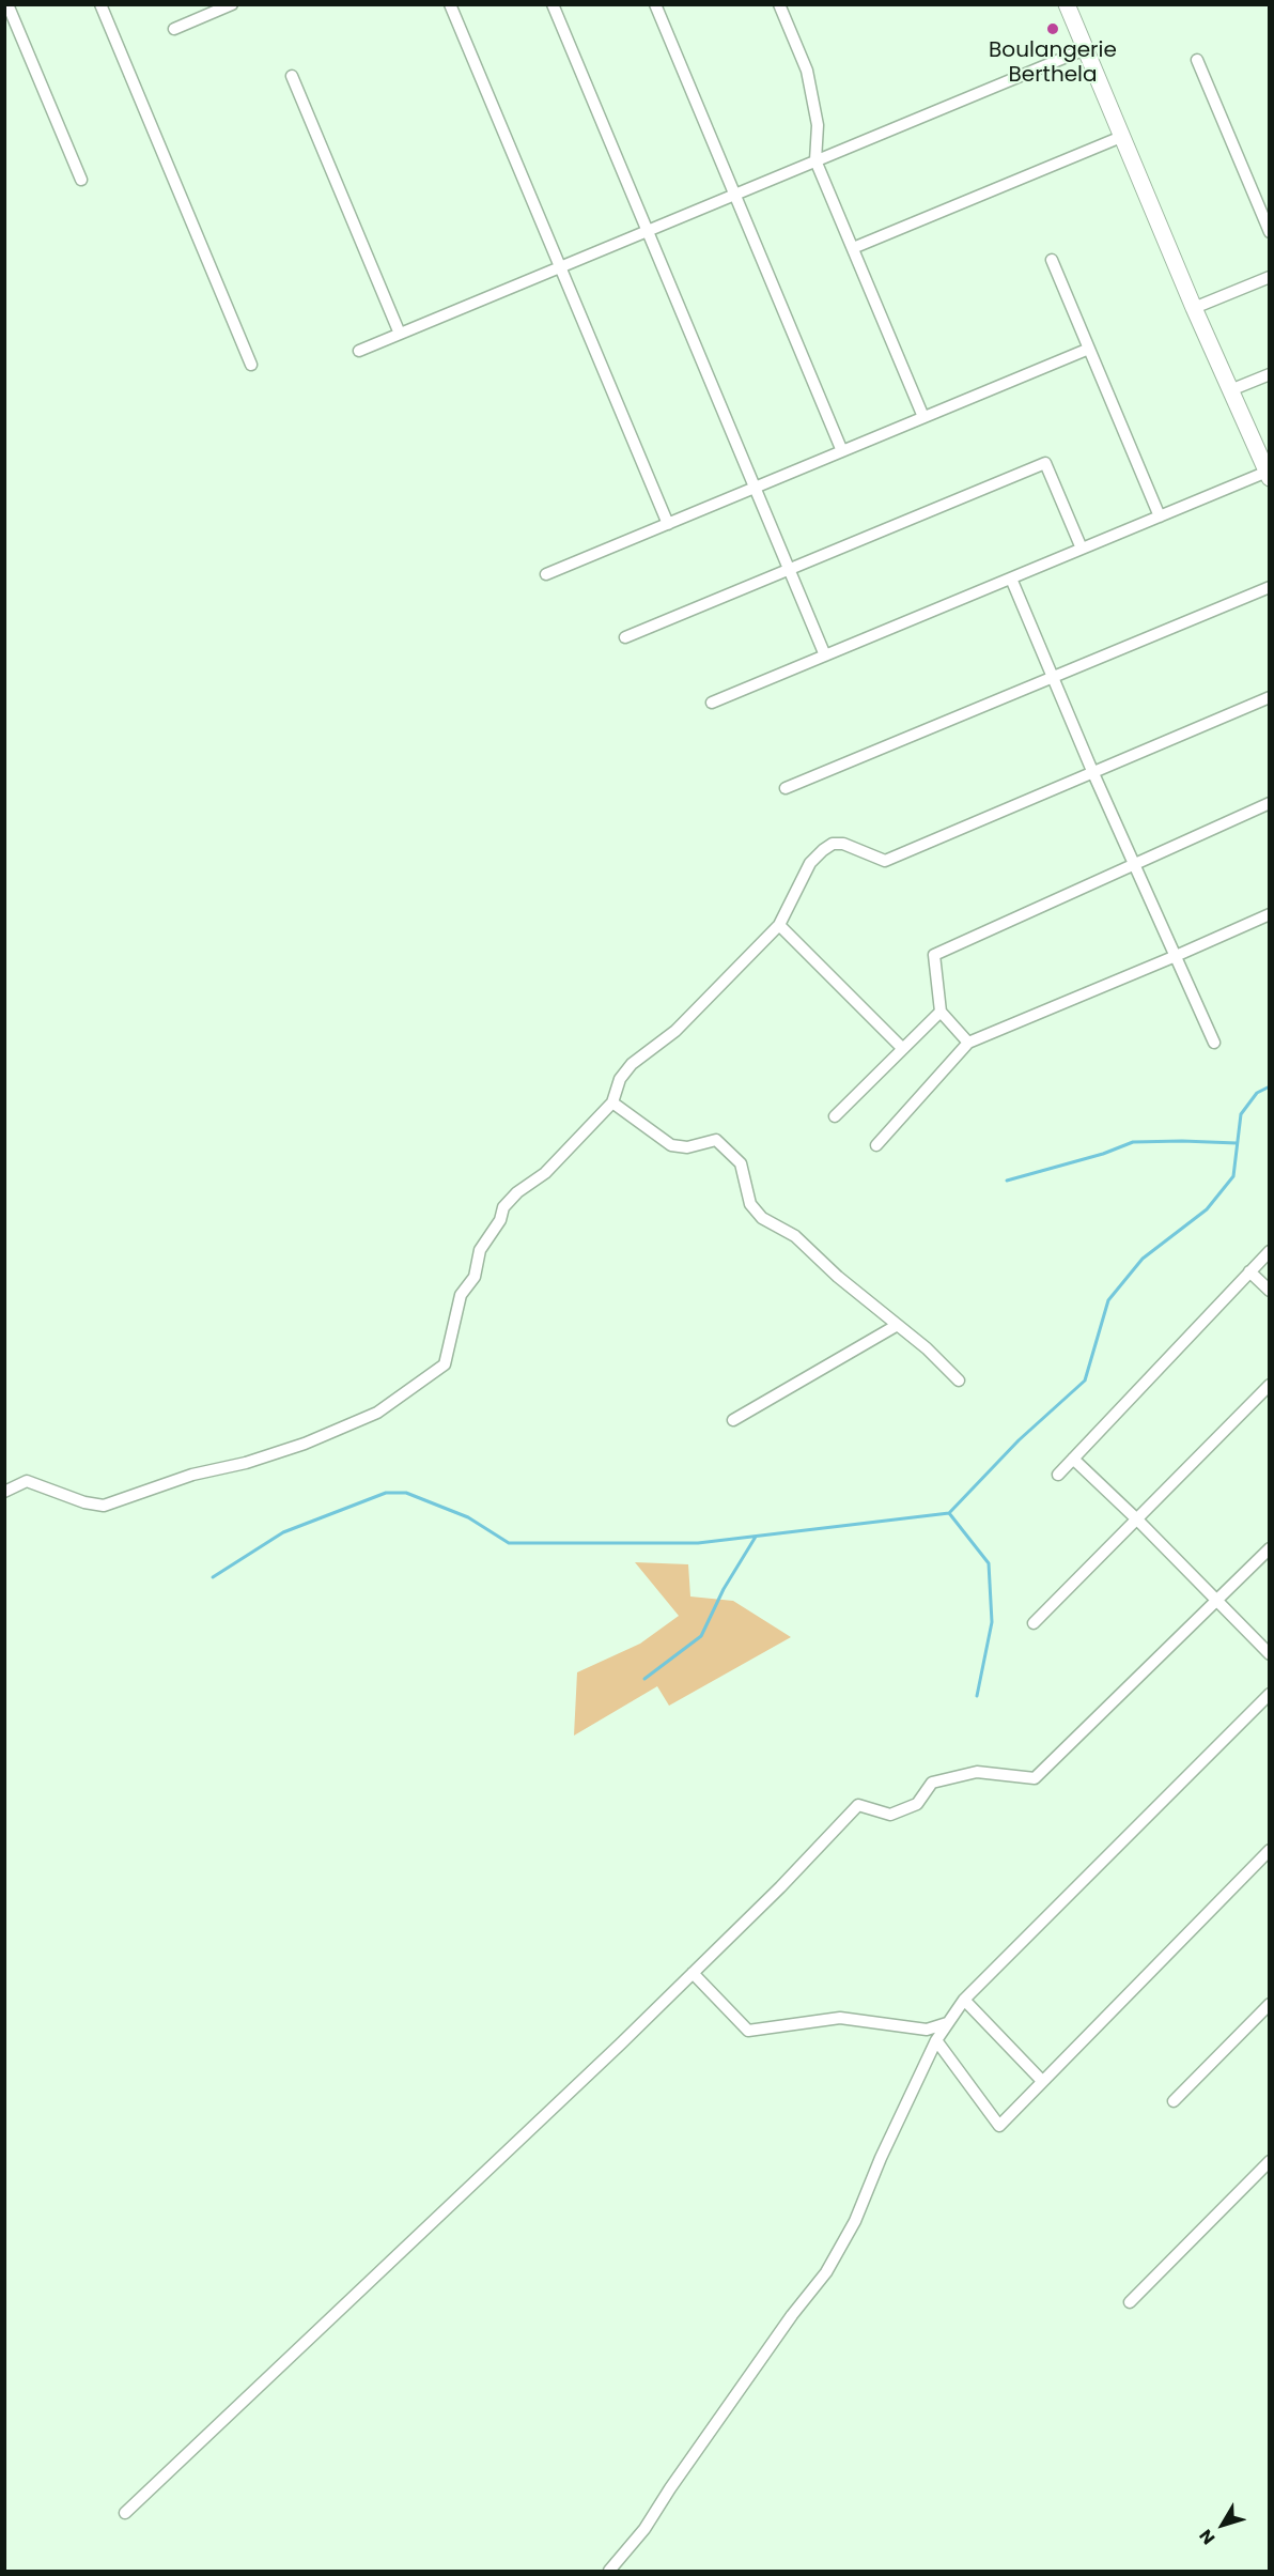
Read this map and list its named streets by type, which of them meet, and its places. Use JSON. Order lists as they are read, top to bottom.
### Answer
{
  "places": ["Boulangerie Berthela"],
  "north": "bottom left"
}
